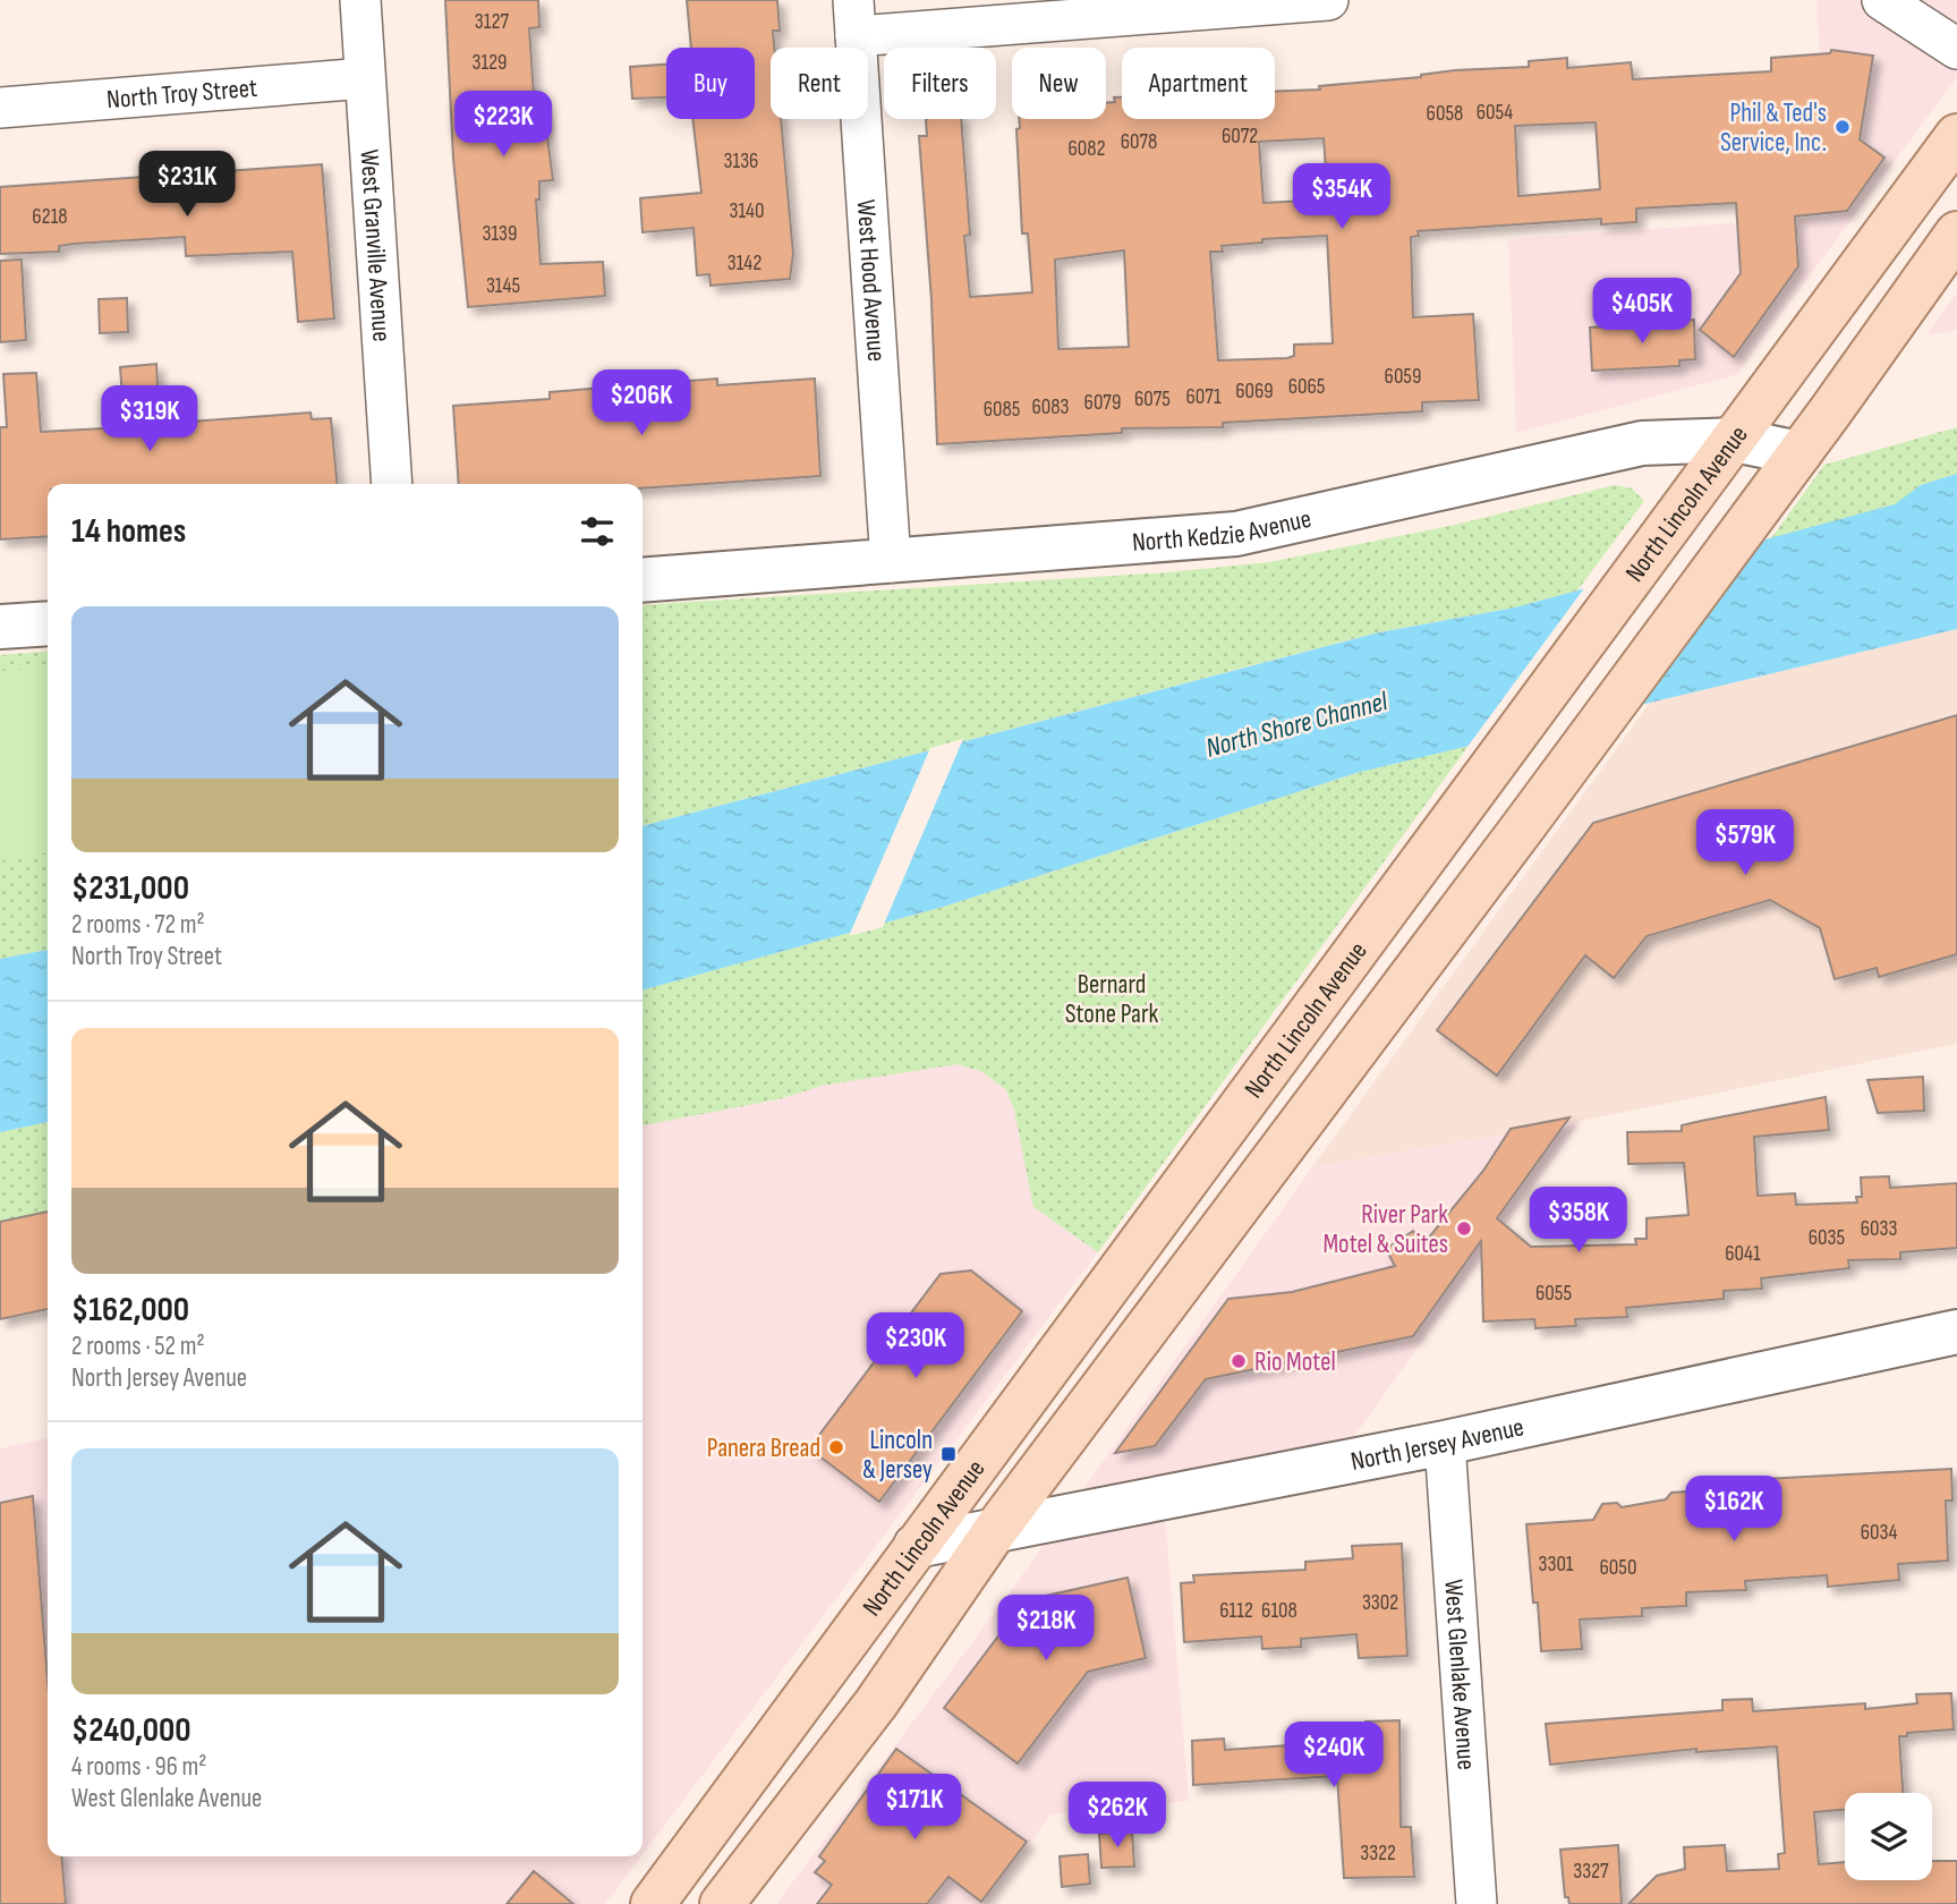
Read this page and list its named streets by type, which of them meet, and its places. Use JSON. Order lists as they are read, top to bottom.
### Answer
{
  "streets": {
    "main road": ["North Lincoln Avenue"],
    "street": [
      "North Troy Street",
      "West Granville Avenue",
      "West Hood Avenue",
      "North Kedzie Avenue",
      "North Jersey Avenue",
      "West Glenlake Avenue"
    ]
  },
  "crossings": [
    ["North Troy Street", "West Granville Avenue"],
    ["West Hood Avenue", "North Kedzie Avenue"],
    ["North Lincoln Avenue", "North Kedzie Avenue"],
    ["North Lincoln Avenue", "North Jersey Avenue"],
    ["North Jersey Avenue", "West Glenlake Avenue"]
  ],
  "water": ["North Shore Channel"],
  "parks": ["Bernard Stone Park"],
  "places": {
    "other": [
      "Phil & Ted's Service, Inc.",
      "River Park Motel & Suites",
      "Rio Motel",
      "Panera Bread"
    ],
    "transit": ["Lincoln & Jersey"]
  },
  "house_numbers": [
    "3127",
    "3129",
    "6054",
    "6058",
    "6072",
    "6078",
    "6082",
    "3136",
    "3140",
    "6218",
    "3139",
    "3142",
    "3145",
    "6059",
    "6065",
    "6069",
    "6071",
    "6075",
    "6079",
    "6083",
    "6085",
    "6033",
    "6035",
    "6041",
    "6055",
    "6034",
    "3301",
    "6050",
    "3302",
    "6112",
    "6108",
    "3322",
    "3327"
  ],
  "page": {
    "chip": [
      "Buy",
      "Rent",
      "Filters",
      "New",
      "Apartment"
    ],
    "price": [
      "$223K",
      "$231K",
      "$354K",
      "$405K",
      "$206K",
      "$319K",
      "$579K",
      "$358K",
      "$230K",
      "$162K",
      "$218K",
      "$240K",
      "$171K",
      "$262K"
    ],
    "heading": "14 homes",
    "list": [
      {
        "name": "$231,000",
        "note": "2 rooms · 72 m² · North Troy Street"
      },
      {
        "name": "$162,000",
        "note": "2 rooms · 52 m² · North Jersey Avenue"
      },
      {
        "name": "$240,000",
        "note": "4 rooms · 96 m² · West Glenlake Avenue"
      }
    ]
  }
}
